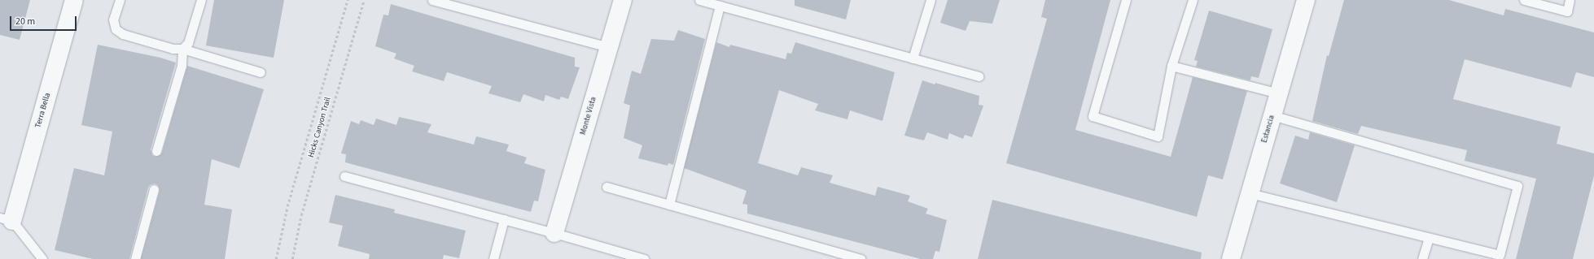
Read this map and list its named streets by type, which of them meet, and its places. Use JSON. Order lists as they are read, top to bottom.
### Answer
{
  "streets": {
    "street": ["Terra Bella", "Monte Vista", "Estancia"],
    "path": ["Hicks Canyon Trail"]
  },
  "scale_bar": "20 m"
}
